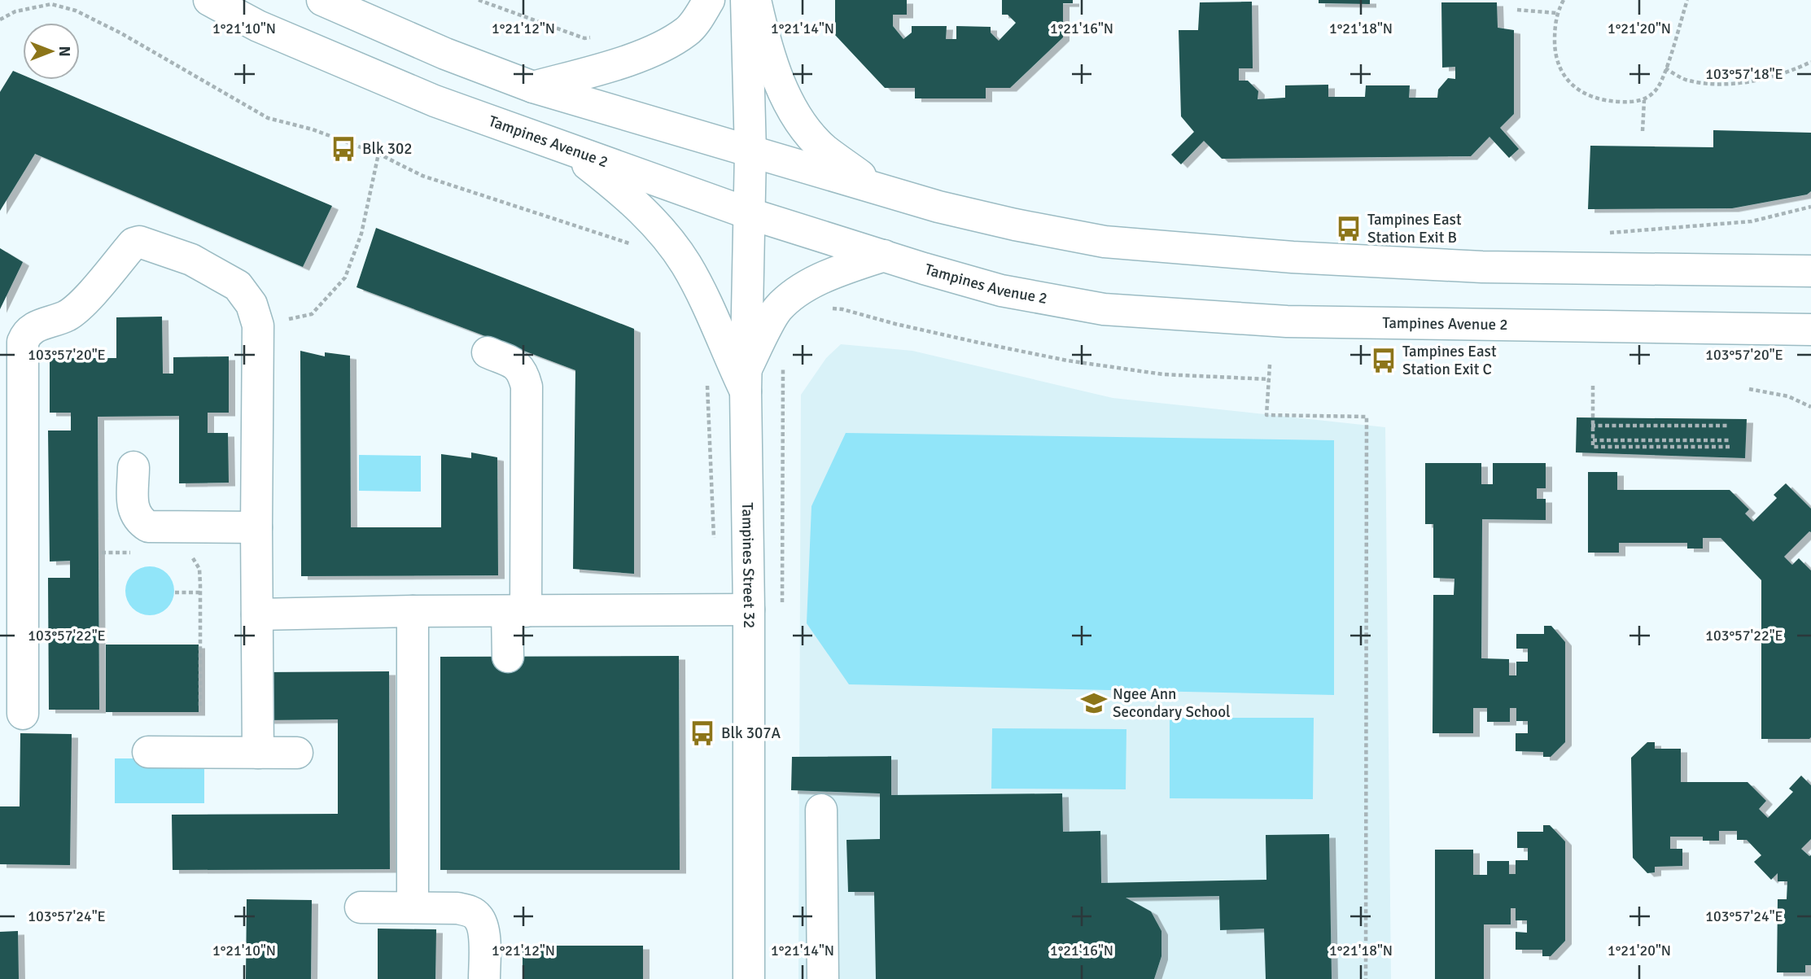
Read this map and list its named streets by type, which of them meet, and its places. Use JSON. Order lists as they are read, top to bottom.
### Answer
{
  "streets": {
    "main road": ["Tampines Avenue 2", "Tampines Street 32"]
  },
  "crossings": [
    ["Tampines Avenue 2", "Tampines Street 32"]
  ],
  "places": {
    "bus stop": [
      "Blk 302",
      "Tampines East Station Exit B",
      "Tampines East Station Exit C",
      "Blk 307A"
    ],
    "school or university": ["Ngee Ann Secondary School"]
  },
  "north": "right",
  "coordinates": [
    "1°21'10\"N",
    "1°21'12\"N",
    "1°21'14\"N",
    "1°21'16\"N",
    "1°21'18\"N",
    "1°21'20\"N",
    "103°57'18\"E",
    "103°57'20\"E",
    "103°57'22\"E",
    "103°57'24\"E"
  ]
}
